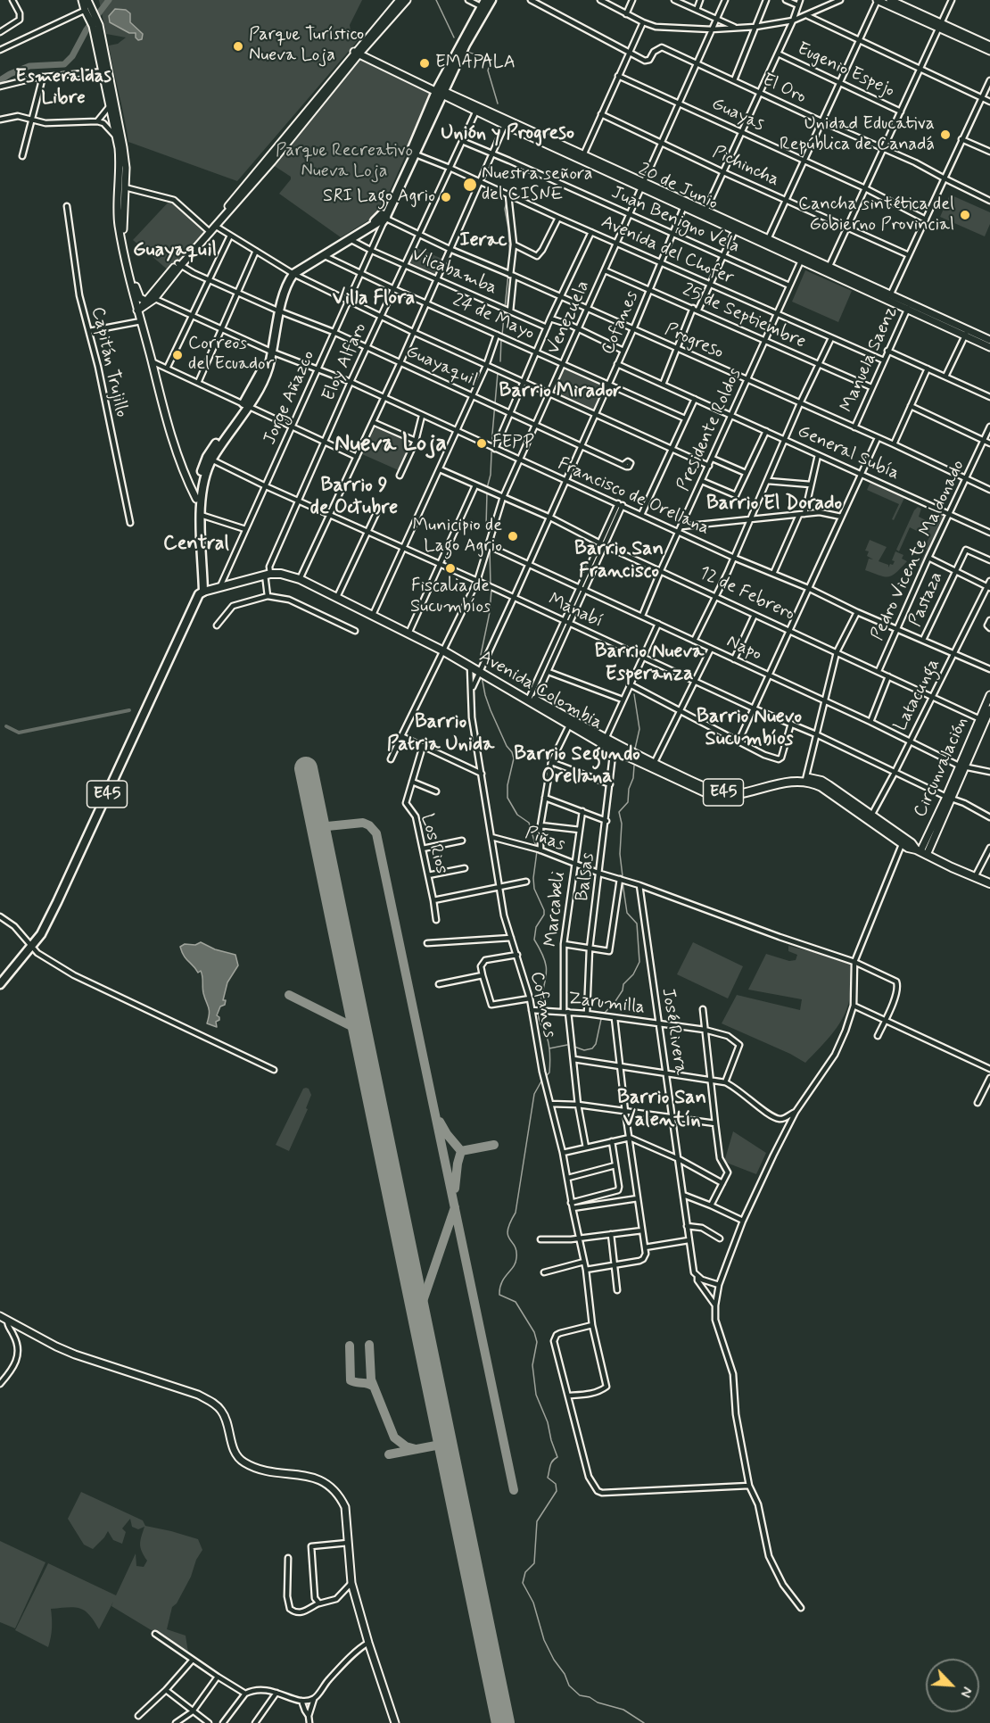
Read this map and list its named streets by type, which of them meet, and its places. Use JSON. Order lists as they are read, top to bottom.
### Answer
{
  "streets": {
    "highway": ["E45"],
    "main road": ["20 de Junio", "Avenida Colombia", "Circunvalación"],
    "street": [
      "Eugenio Espejo",
      "El Oro",
      "Guayas",
      "Pichincha",
      "Juan Benigno Vela",
      "Avenida del Chofer",
      "Vilcabamba",
      "25 de Septiembre",
      "24 de Mayo",
      "Venezuela",
      "Cofanes",
      "Progreso",
      "Manuela Saenz",
      "Capitán Trujillo",
      "Eloy Alfaro",
      "Guayaquil",
      "Jorge Añazco",
      "Presidente Roldos",
      "General Subía",
      "Francisco de Orellana",
      "Pedro Vicente Maldonado",
      "12 de Febrero",
      "Pastaza",
      "Manabí",
      "Napo",
      "Latacunga",
      "Piñas",
      "Los Rios",
      "Balsas",
      "Marcabeli",
      "Zarumilla",
      "José Rivera"
    ]
  },
  "crossings": [
    ["El Oro", "Venezuela"],
    ["Guayas", "Venezuela"],
    ["Pichincha", "Venezuela"],
    ["20 de Junio", "Venezuela"],
    ["20 de Junio", "Cofanes"],
    ["20 de Junio", "Manuela Saenz"],
    ["20 de Junio", "Eloy Alfaro"],
    ["20 de Junio", "Presidente Roldos"],
    ["Juan Benigno Vela", "Venezuela"],
    ["Juan Benigno Vela", "Cofanes"],
    ["Juan Benigno Vela", "Eloy Alfaro"],
    ["Juan Benigno Vela", "Presidente Roldos"],
    ["Avenida del Chofer", "Venezuela"],
    ["Avenida del Chofer", "Cofanes"],
    ["Avenida del Chofer", "Manuela Saenz"],
    ["Avenida del Chofer", "Eloy Alfaro"],
    ["Avenida del Chofer", "Presidente Roldos"],
    ["Vilcabamba", "Eloy Alfaro"],
    ["Vilcabamba", "Jorge Añazco"],
    ["25 de Septiembre", "Venezuela"],
    ["25 de Septiembre", "Cofanes"],
    ["25 de Septiembre", "Manuela Saenz"],
    ["25 de Septiembre", "Presidente Roldos"],
    ["24 de Mayo", "Venezuela"],
    ["24 de Mayo", "Cofanes"],
    ["24 de Mayo", "Eloy Alfaro"],
    ["24 de Mayo", "Jorge Añazco"],
    ["Venezuela", "Progreso"],
    ["Venezuela", "Guayaquil"],
    ["Venezuela", "Francisco de Orellana"],
    ["Venezuela", "12 de Febrero"],
    ["Venezuela", "Manabí"],
    ["Venezuela", "Napo"],
    ["Venezuela", "Avenida Colombia"],
    ["Cofanes", "Progreso"],
    ["Cofanes", "Guayaquil"],
    ["Cofanes", "General Subía"],
    ["Cofanes", "Francisco de Orellana"],
    ["Cofanes", "12 de Febrero"],
    ["Cofanes", "Manabí"],
    ["Cofanes", "Napo"],
    ["Cofanes", "Avenida Colombia"],
    ["Cofanes", "Piñas"],
    ["Cofanes", "Zarumilla"],
    ["Progreso", "Manuela Saenz"],
    ["Progreso", "Eloy Alfaro"],
    ["Progreso", "Jorge Añazco"],
    ["Progreso", "Presidente Roldos"],
    ["Progreso", "Pedro Vicente Maldonado"],
    ["Eloy Alfaro", "Guayaquil"],
    ["Eloy Alfaro", "Francisco de Orellana"],
    ["Eloy Alfaro", "Manabí"],
    ["Eloy Alfaro", "Avenida Colombia"],
    ["Guayaquil", "Jorge Añazco"],
    ["Guayaquil", "E45"],
    ["Jorge Añazco", "Francisco de Orellana"],
    ["Jorge Añazco", "Manabí"],
    ["Jorge Añazco", "Avenida Colombia"],
    ["Presidente Roldos", "General Subía"],
    ["Presidente Roldos", "Francisco de Orellana"],
    ["Presidente Roldos", "12 de Febrero"],
    ["Presidente Roldos", "Napo"],
    ["General Subía", "Pedro Vicente Maldonado"],
    ["Francisco de Orellana", "Pedro Vicente Maldonado"],
    ["Francisco de Orellana", "Pastaza"],
    ["Francisco de Orellana", "Latacunga"],
    ["Francisco de Orellana", "E45"],
    ["Pedro Vicente Maldonado", "12 de Febrero"],
    ["12 de Febrero", "Latacunga"],
    ["12 de Febrero", "Circunvalación"],
    ["Manabí", "Latacunga"],
    ["Manabí", "Circunvalación"],
    ["Manabí", "E45"],
    ["Napo", "Latacunga"],
    ["Napo", "Circunvalación"],
    ["Avenida Colombia", "Latacunga"],
    ["Avenida Colombia", "Circunvalación"],
    ["Avenida Colombia", "E45"],
    ["Avenida Colombia", "Balsas"],
    ["Piñas", "Balsas"],
    ["Piñas", "Marcabeli"],
    ["Piñas", "José Rivera"],
    ["Balsas", "Zarumilla"],
    ["Marcabeli", "Zarumilla"],
    ["Zarumilla", "José Rivera"]
  ],
  "districts": [
    "Esmeraldas Libre",
    "Unión y Progreso",
    "Ierac",
    "Guayaquil",
    "Villa Flora",
    "Barrio Mirador",
    "Nueva Loja",
    "Barrio 9 de Octubre",
    "Barrio El Dorado",
    "Central",
    "Barrio San Francisco",
    "Barrio Nueva Esperanza",
    "Barrio Nuevo Sucumbíos",
    "Barrio Patria Unida",
    "Barrio Segundo Orellana",
    "Barrio San Valentín"
  ],
  "parks": ["Parque Recreativo Nueva Loja"],
  "places": [
    "Parque Turístico Nueva Loja",
    "EMAPALA",
    "Unidad Educativa República de Canadá",
    "Nuestra señora del CISNE",
    "SRI Lago Agrio",
    "Cancha sintética del Gobierno Provincial",
    "Correos del Ecuador",
    "FEPP",
    "Municipio de Lago Agrio",
    "Fiscalia de Sucumbíos"
  ],
  "north": "bottom right"
}
